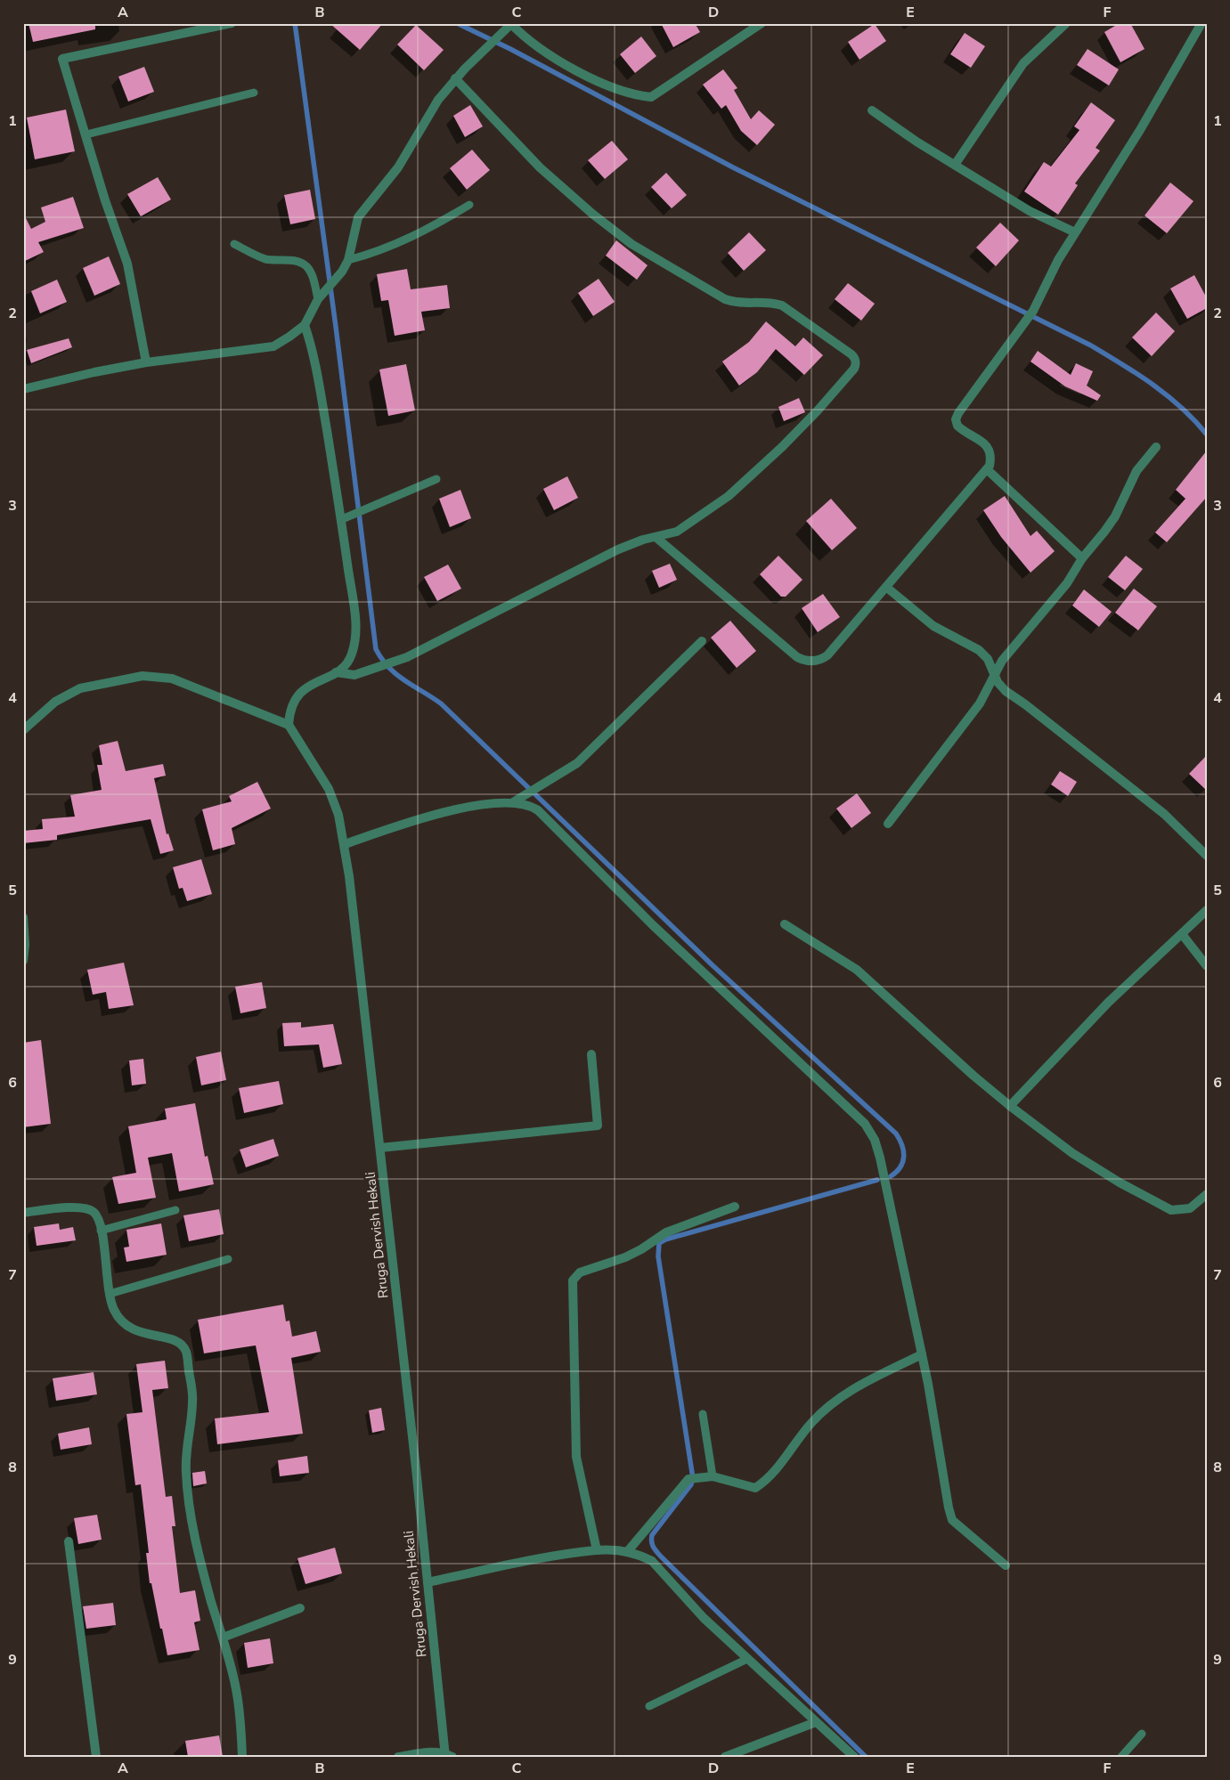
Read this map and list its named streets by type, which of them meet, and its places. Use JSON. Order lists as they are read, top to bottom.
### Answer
{
  "streets": {
    "street": ["Rruga Dervish Hekali"]
  },
  "grid": {
    "columns": [
      "A",
      "B",
      "C",
      "D",
      "E",
      "F"
    ],
    "rows": [
      "1",
      "2",
      "3",
      "4",
      "5",
      "6",
      "7",
      "8",
      "9"
    ]
  }
}
